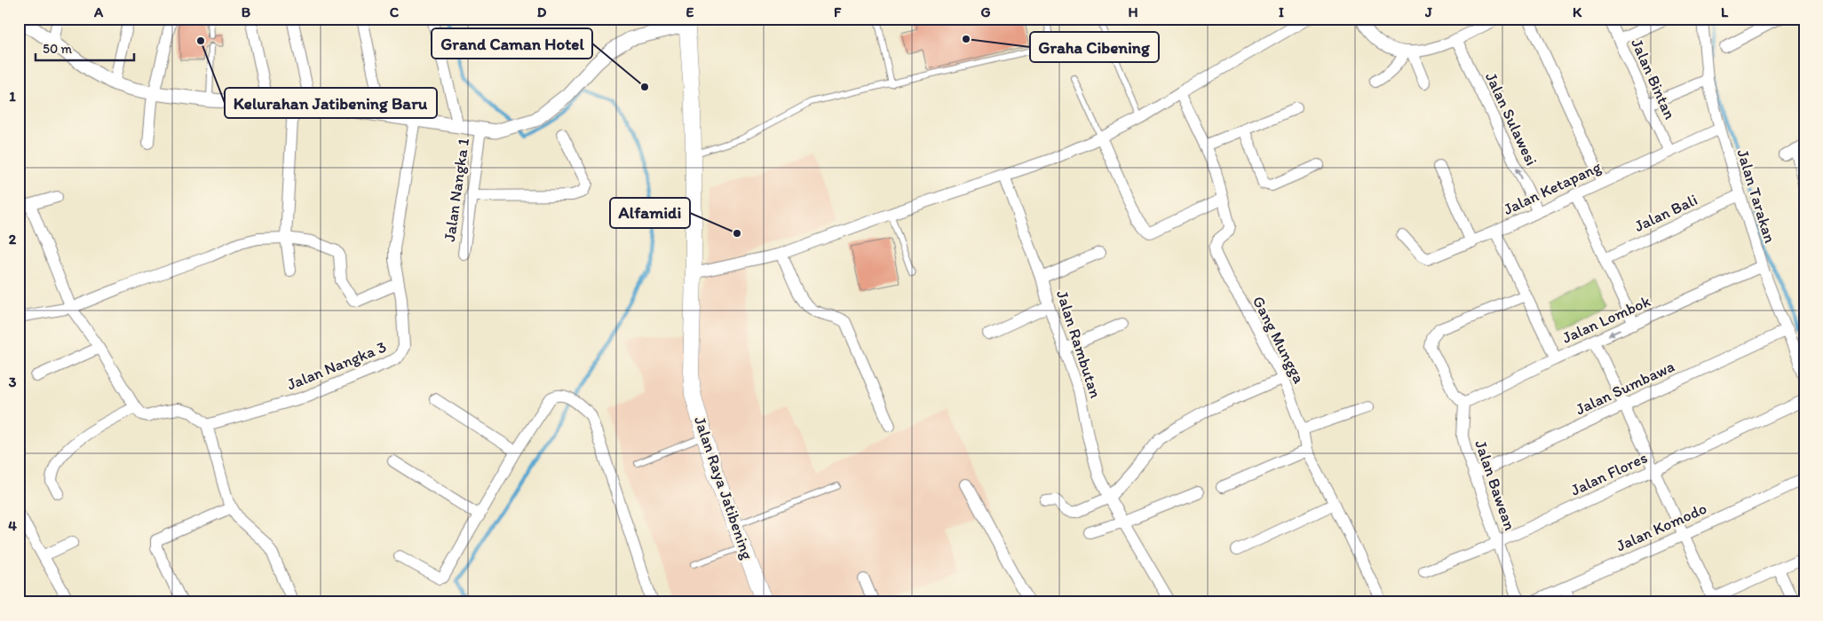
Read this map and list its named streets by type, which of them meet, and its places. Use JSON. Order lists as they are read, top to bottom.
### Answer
{
  "streets": {
    "main road": ["Jalan Raya Jatibening"],
    "street": [
      "Jalan Bintan",
      "Jalan Sulawesi",
      "Jalan Ketapang",
      "Jalan Nangka 1",
      "Jalan Tarakan",
      "Jalan Bali",
      "Jalan Lombok",
      "Gang Mungga",
      "Jalan Rambutan",
      "Jalan Nangka 3",
      "Jalan Sumbawa",
      "Jalan Flores",
      "Jalan Bawean",
      "Jalan Komodo"
    ]
  },
  "crossings": [
    ["Jalan Bintan", "Jalan Ketapang"],
    ["Jalan Sulawesi", "Jalan Ketapang"],
    ["Jalan Ketapang", "Jalan Tarakan"],
    ["Jalan Tarakan", "Jalan Bali"],
    ["Jalan Tarakan", "Jalan Lombok"],
    ["Jalan Tarakan", "Jalan Sumbawa"],
    ["Jalan Lombok", "Jalan Bawean"],
    ["Jalan Sumbawa", "Jalan Bawean"],
    ["Jalan Flores", "Jalan Bawean"]
  ],
  "places": [
    "Graha Cibening",
    "Kelurahan Jatibening Baru",
    "Grand Caman Hotel",
    "Alfamidi"
  ],
  "scale_bar": "50 m",
  "grid": {
    "columns": [
      "A",
      "B",
      "C",
      "D",
      "E",
      "F",
      "G",
      "H",
      "I",
      "J",
      "K",
      "L"
    ],
    "rows": [
      "1",
      "2",
      "3",
      "4"
    ]
  }
}
